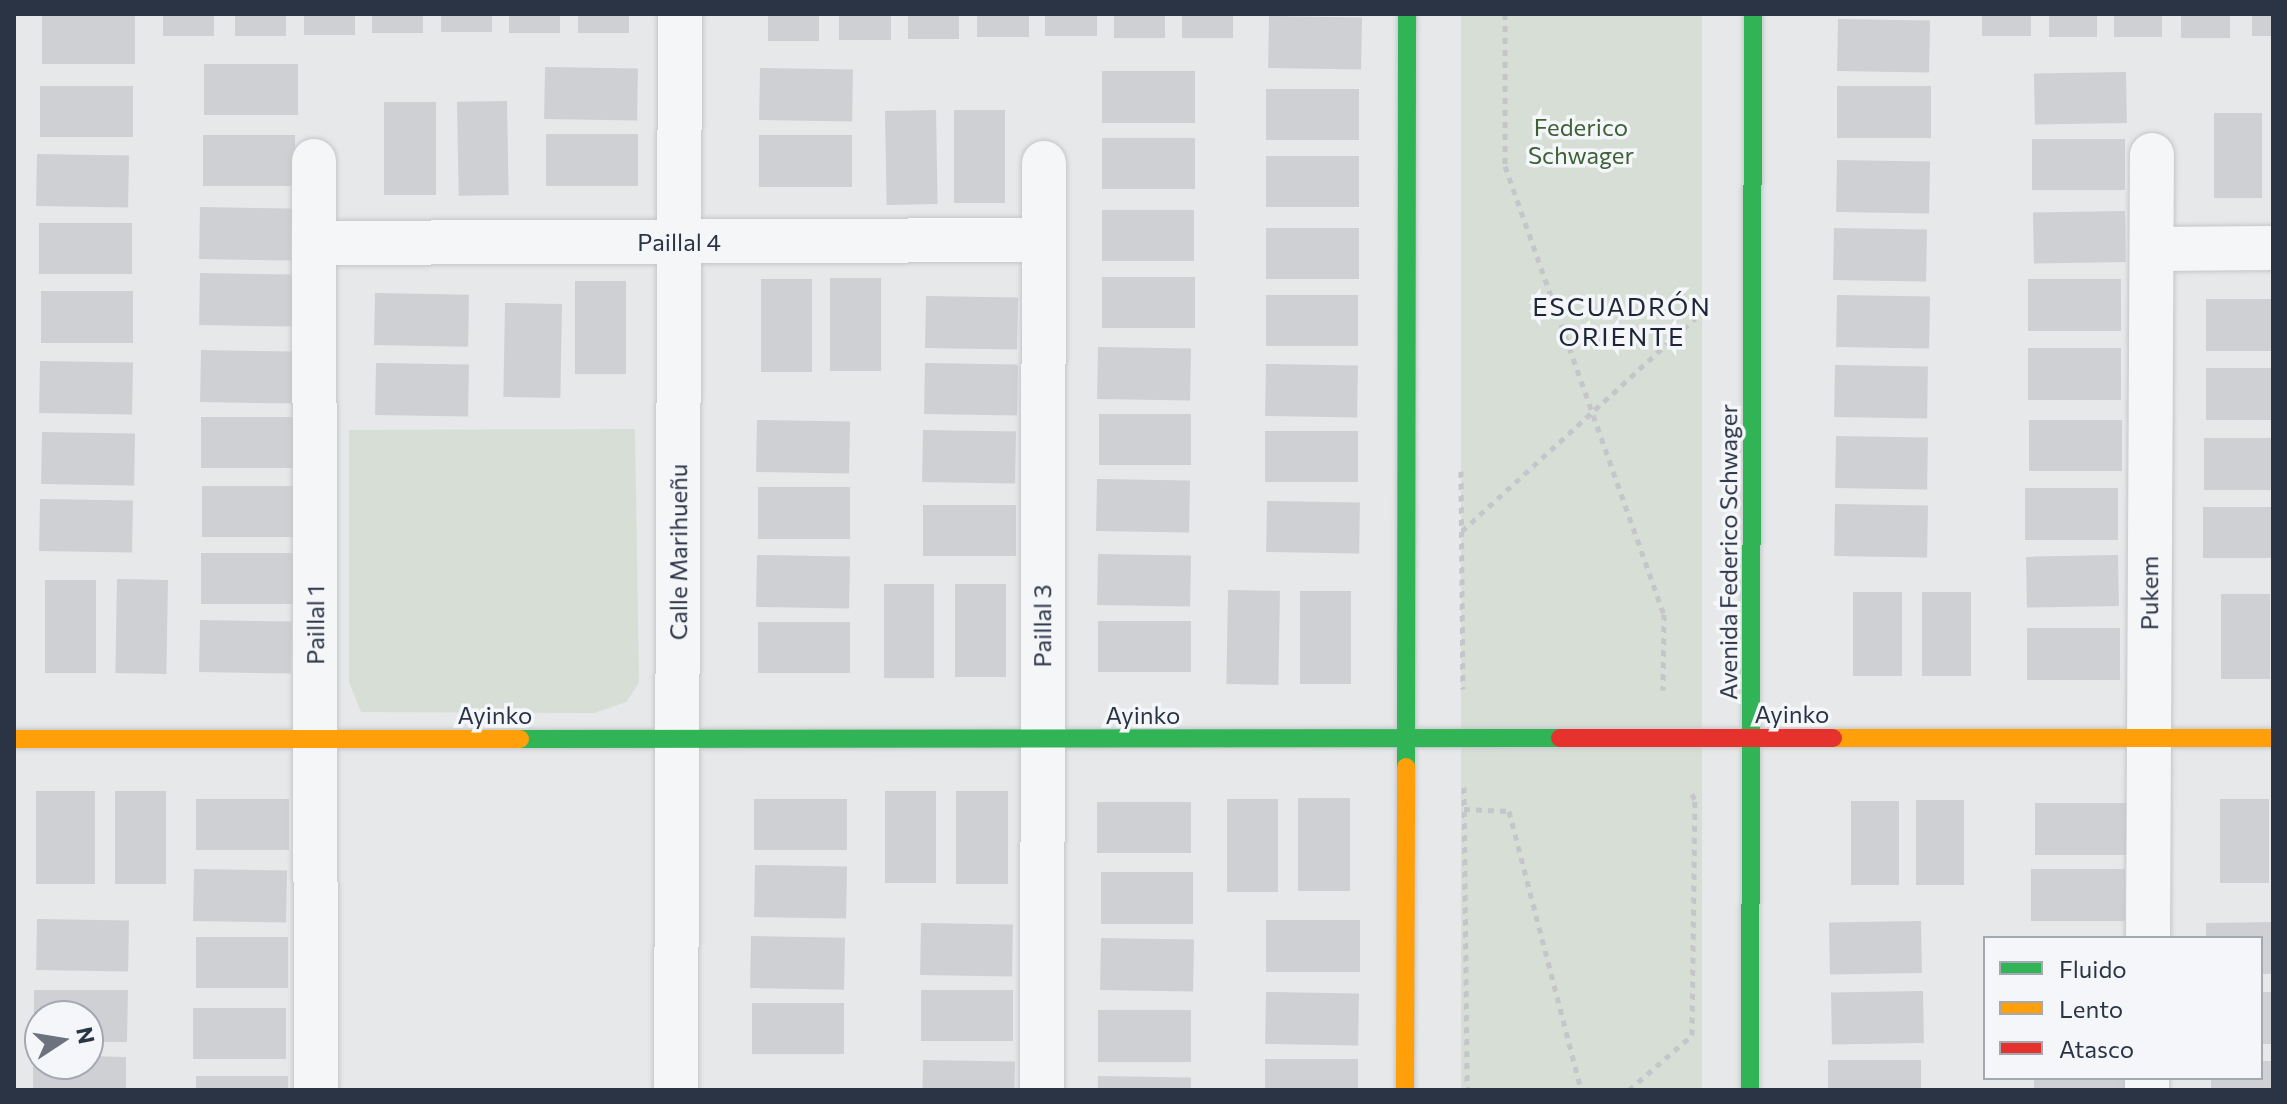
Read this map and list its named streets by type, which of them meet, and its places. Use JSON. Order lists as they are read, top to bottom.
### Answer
{
  "streets": {
    "street": [
      "Paillal 4",
      "Calle Marihueñu",
      "Avenida Federico Schwager",
      "Pukem",
      "Paillal 1",
      "Paillal 3",
      "Ayinko"
    ]
  },
  "crossings": [
    ["Paillal 4", "Calle Marihueñu"],
    ["Paillal 4", "Paillal 1"],
    ["Paillal 4", "Paillal 3"],
    ["Calle Marihueñu", "Ayinko"],
    ["Avenida Federico Schwager", "Ayinko"],
    ["Pukem", "Ayinko"],
    ["Paillal 1", "Ayinko"],
    ["Paillal 3", "Ayinko"]
  ],
  "districts": ["ESCUADRÓN ORIENTE"],
  "parks": ["Federico Schwager"],
  "legend": ["Fluido", "Lento", "Atasco"],
  "north": "right"
}
